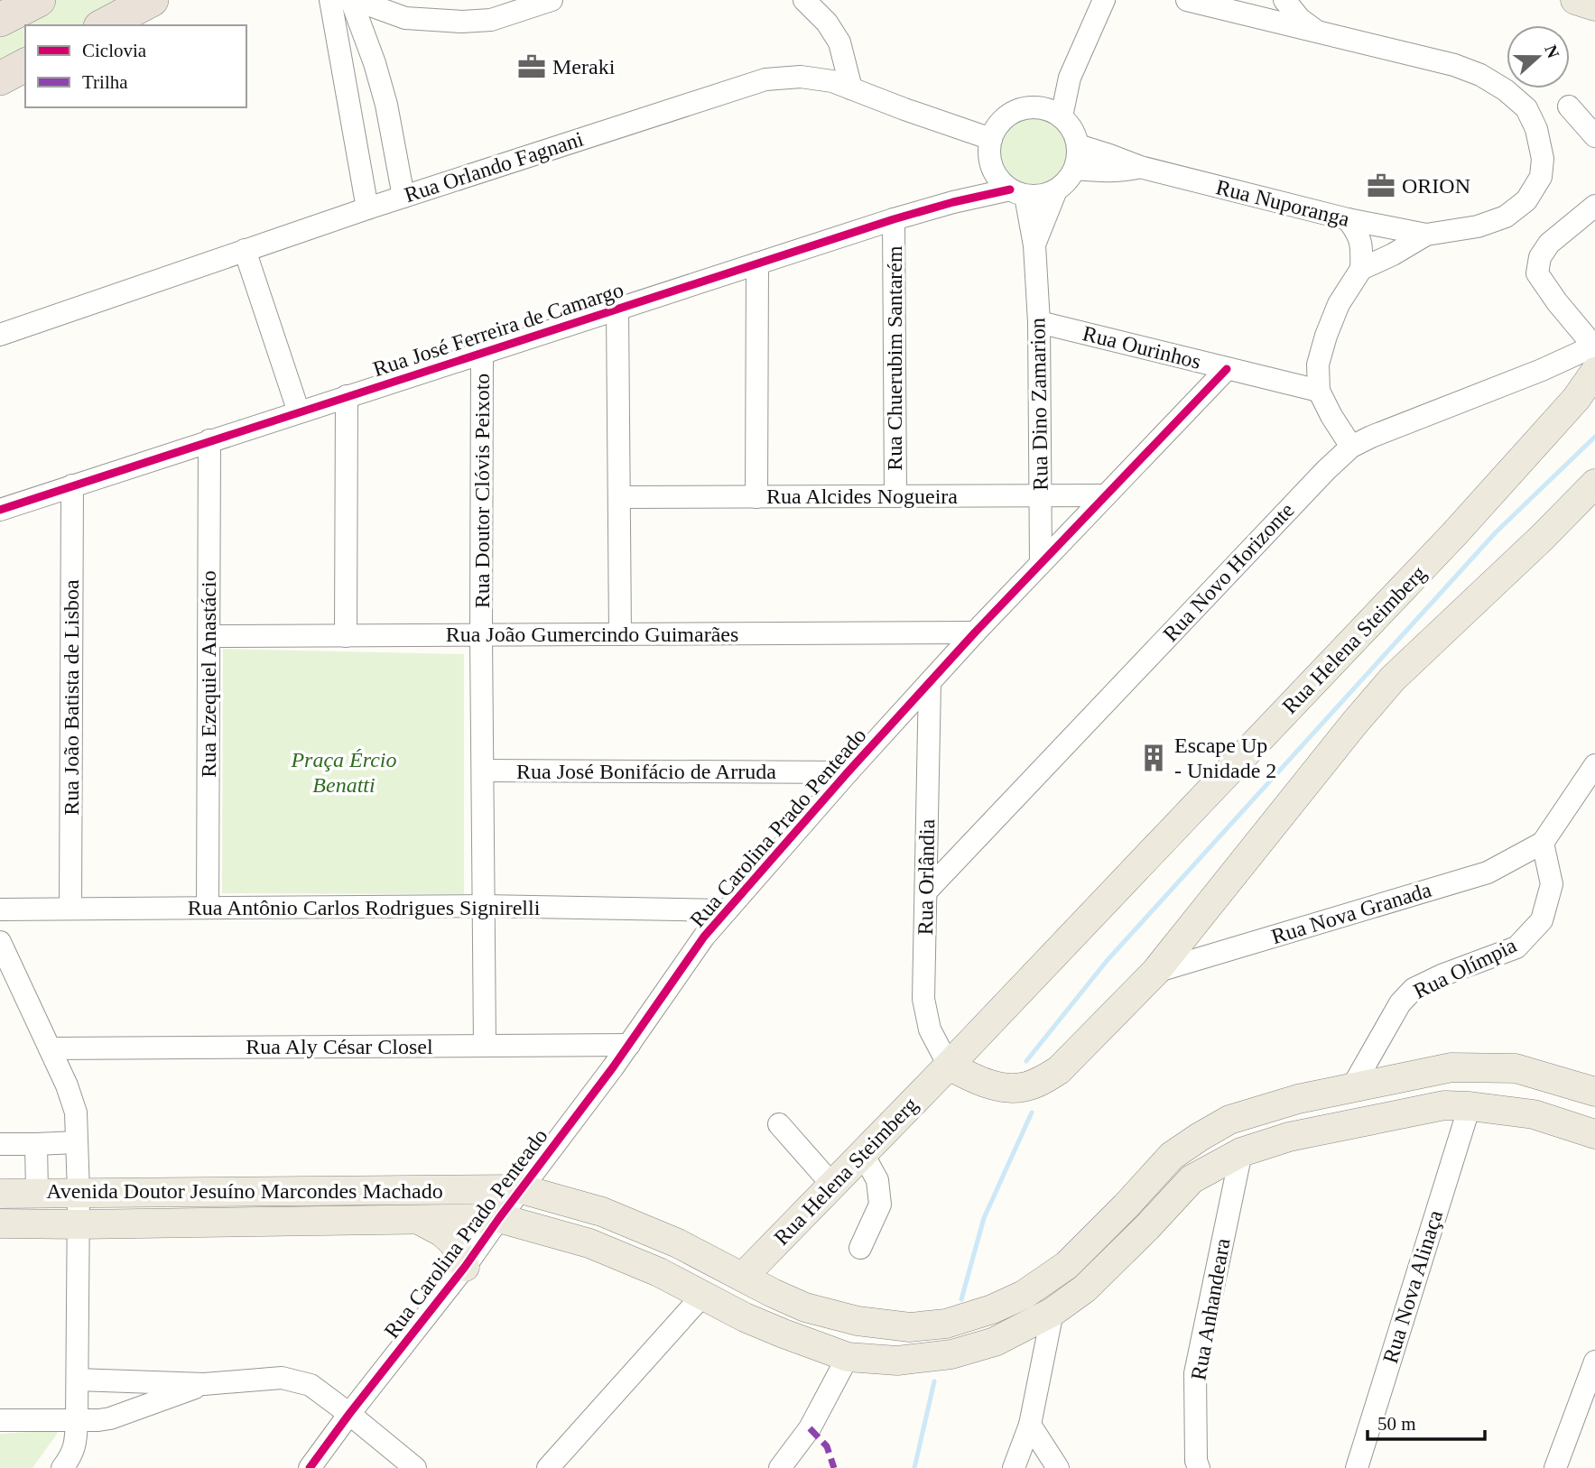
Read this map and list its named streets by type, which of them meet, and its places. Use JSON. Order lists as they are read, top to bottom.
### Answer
{
  "streets": {
    "main road": ["Rua Helena Steimberg", "Avenida Doutor Jesuíno Marcondes Machado"],
    "street": [
      "Rua Orlando Fagnani",
      "Rua Nuporanga",
      "Rua José Ferreira de Camargo",
      "Rua Ourinhos",
      "Rua Chuerubim Santarém",
      "Rua Dino Zamarion",
      "Rua Doutor Clóvis Peixoto",
      "Rua Alcides Nogueira",
      "Rua Novo Horizonte",
      "Rua João Gumercindo Guimarães",
      "Rua Ezequiel Anastácio",
      "Rua João Batista de Lisboa",
      "Rua José Bonifácio de Arruda",
      "Rua Carolina Prado Penteado",
      "Rua Orlândia",
      "Rua Antônio Carlos Rodrigues Signirelli",
      "Rua Nova Granada",
      "Rua Olímpia",
      "Rua Aly César Closel",
      "Rua Nova Alinaça",
      "Rua Anhandeara"
    ]
  },
  "crossings": [
    ["Rua Orlando Fagnani", "Rua Nuporanga"],
    ["Rua Orlando Fagnani", "Rua José Ferreira de Camargo"],
    ["Rua Orlando Fagnani", "Rua Dino Zamarion"],
    ["Rua Nuporanga", "Rua José Ferreira de Camargo"],
    ["Rua Nuporanga", "Rua Dino Zamarion"],
    ["Rua José Ferreira de Camargo", "Rua Chuerubim Santarém"],
    ["Rua José Ferreira de Camargo", "Rua Dino Zamarion"],
    ["Rua José Ferreira de Camargo", "Rua Doutor Clóvis Peixoto"],
    ["Rua José Ferreira de Camargo", "Rua Ezequiel Anastácio"],
    ["Rua José Ferreira de Camargo", "Rua João Batista de Lisboa"],
    ["Rua Ourinhos", "Rua Dino Zamarion"],
    ["Rua Ourinhos", "Rua Carolina Prado Penteado"],
    ["Rua Chuerubim Santarém", "Rua Alcides Nogueira"],
    ["Rua Dino Zamarion", "Rua Alcides Nogueira"],
    ["Rua Dino Zamarion", "Rua Carolina Prado Penteado"],
    ["Rua Doutor Clóvis Peixoto", "Rua João Gumercindo Guimarães"],
    ["Rua Doutor Clóvis Peixoto", "Rua José Bonifácio de Arruda"],
    ["Rua Doutor Clóvis Peixoto", "Rua Antônio Carlos Rodrigues Signirelli"],
    ["Rua Doutor Clóvis Peixoto", "Rua Aly César Closel"],
    ["Rua Alcides Nogueira", "Rua Carolina Prado Penteado"],
    ["Rua Novo Horizonte", "Rua Helena Steimberg"],
    ["Rua Novo Horizonte", "Rua Orlândia"],
    ["Rua João Gumercindo Guimarães", "Rua Ezequiel Anastácio"],
    ["Rua João Gumercindo Guimarães", "Rua Carolina Prado Penteado"],
    ["Rua Helena Steimberg", "Rua Orlândia"],
    ["Rua Helena Steimberg", "Avenida Doutor Jesuíno Marcondes Machado"],
    ["Rua Ezequiel Anastácio", "Rua Antônio Carlos Rodrigues Signirelli"],
    ["Rua João Batista de Lisboa", "Rua Antônio Carlos Rodrigues Signirelli"],
    ["Rua José Bonifácio de Arruda", "Rua Carolina Prado Penteado"],
    ["Rua Carolina Prado Penteado", "Rua Orlândia"],
    ["Rua Carolina Prado Penteado", "Rua Antônio Carlos Rodrigues Signirelli"],
    ["Rua Carolina Prado Penteado", "Rua Aly César Closel"],
    ["Rua Carolina Prado Penteado", "Avenida Doutor Jesuíno Marcondes Machado"],
    ["Rua Nova Granada", "Rua Olímpia"],
    ["Rua Olímpia", "Avenida Doutor Jesuíno Marcondes Machado"],
    ["Avenida Doutor Jesuíno Marcondes Machado", "Rua Nova Alinaça"],
    ["Avenida Doutor Jesuíno Marcondes Machado", "Rua Anhandeara"]
  ],
  "parks": ["Praça Ércio Benatti"],
  "places": {
    "office": ["Meraki", "ORION"],
    "building": ["Escape Up - Unidade 2"]
  },
  "legend": ["Ciclovia", "Trilha"],
  "scale_bar": "50 m",
  "north": "right"
}
